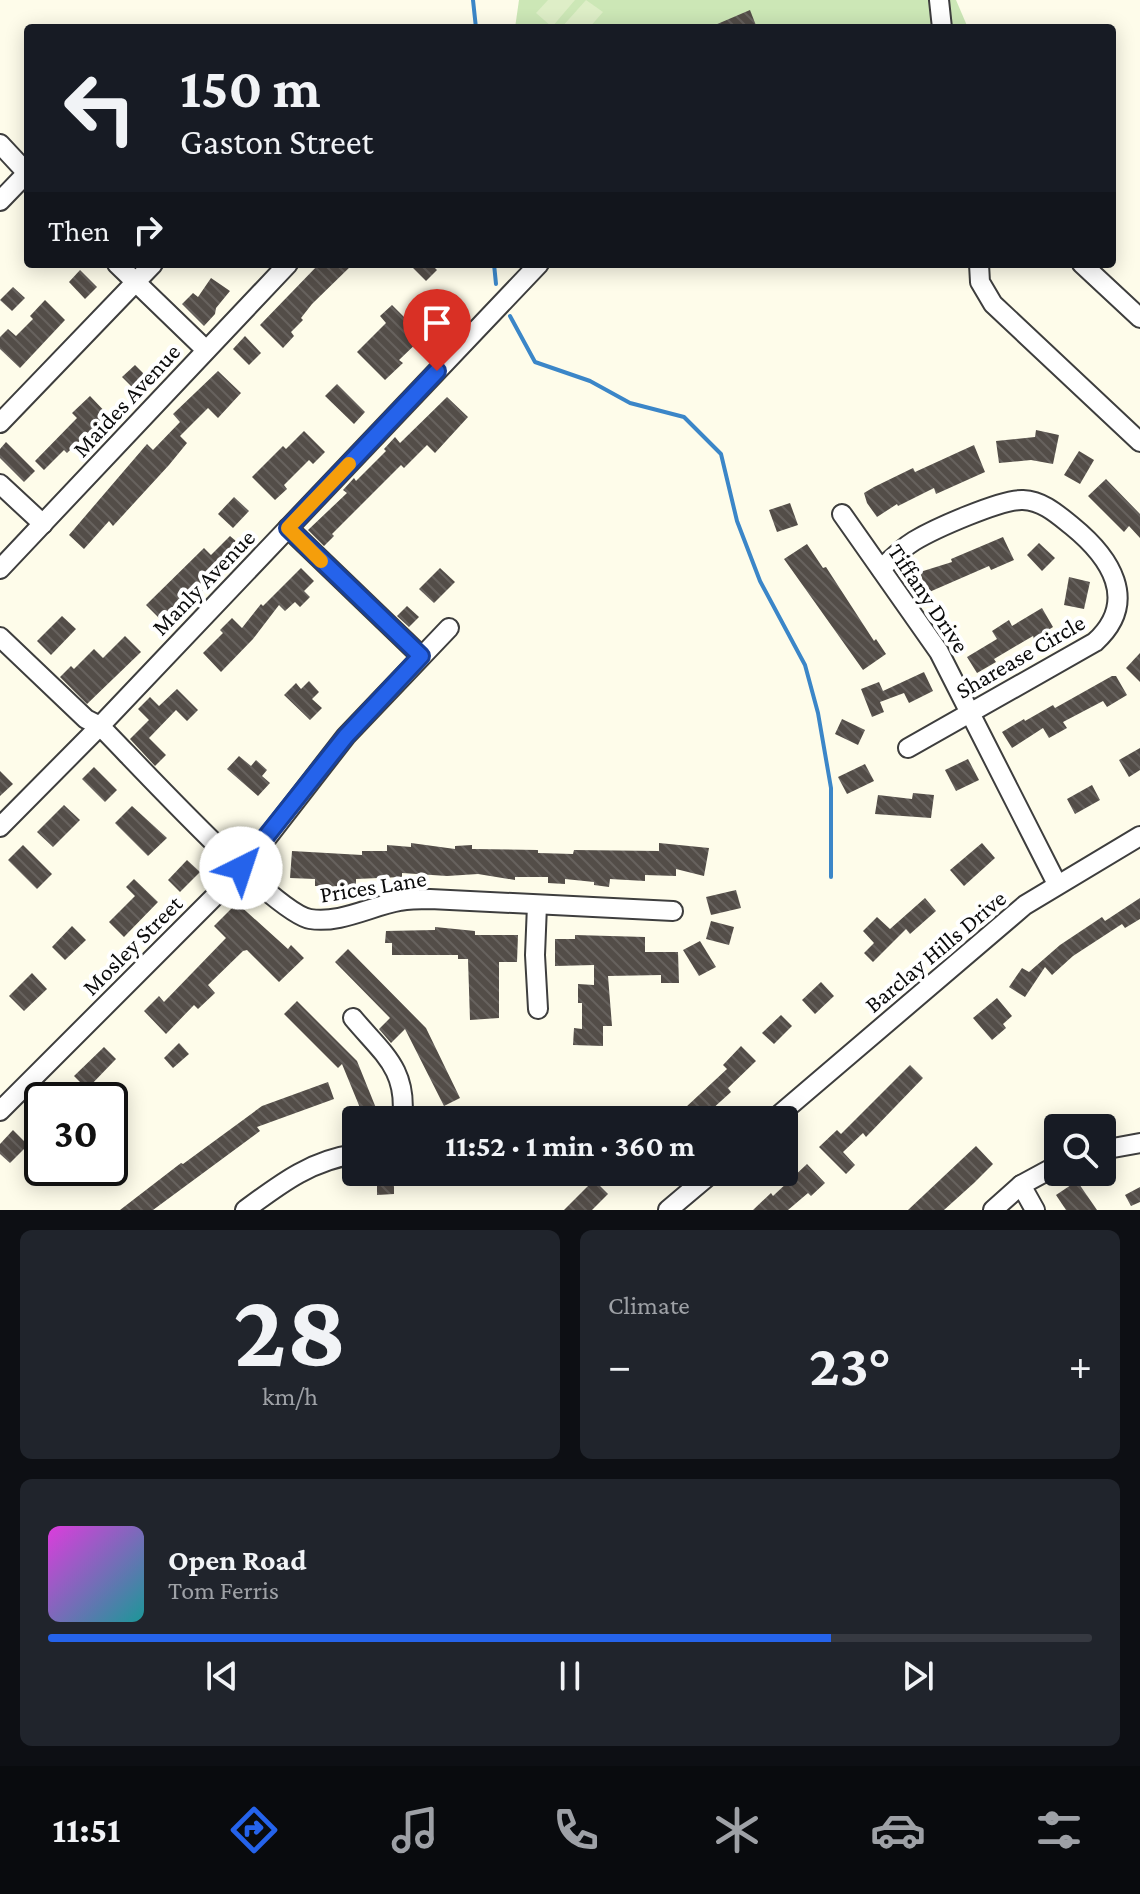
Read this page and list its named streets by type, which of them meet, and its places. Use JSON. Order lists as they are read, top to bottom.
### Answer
{
  "streets": {
    "street": [
      "Maides Avenue",
      "Manly Avenue",
      "Tiffany Drive",
      "Sharease Circle",
      "Prices Lane",
      "Mosley Street",
      "Barclay Hills Drive"
    ]
  },
  "crossings": [
    ["Manly Avenue", "Prices Lane"],
    ["Tiffany Drive", "Sharease Circle"],
    ["Tiffany Drive", "Barclay Hills Drive"],
    ["Prices Lane", "Mosley Street"]
  ],
  "page": {
    "turn": ["150 m", "Gaston Street"],
    "then": "Then",
    "limit": "30",
    "trip": "11:52 · 1 min · 360 m",
    "tile": [
      ["28", "km/h"],
      "Climate"
    ],
    "heat": ["−", "23°", "+"],
    "song": ["Open Road", "Tom Ferris"],
    "tabs": "11:51"
  }
}
